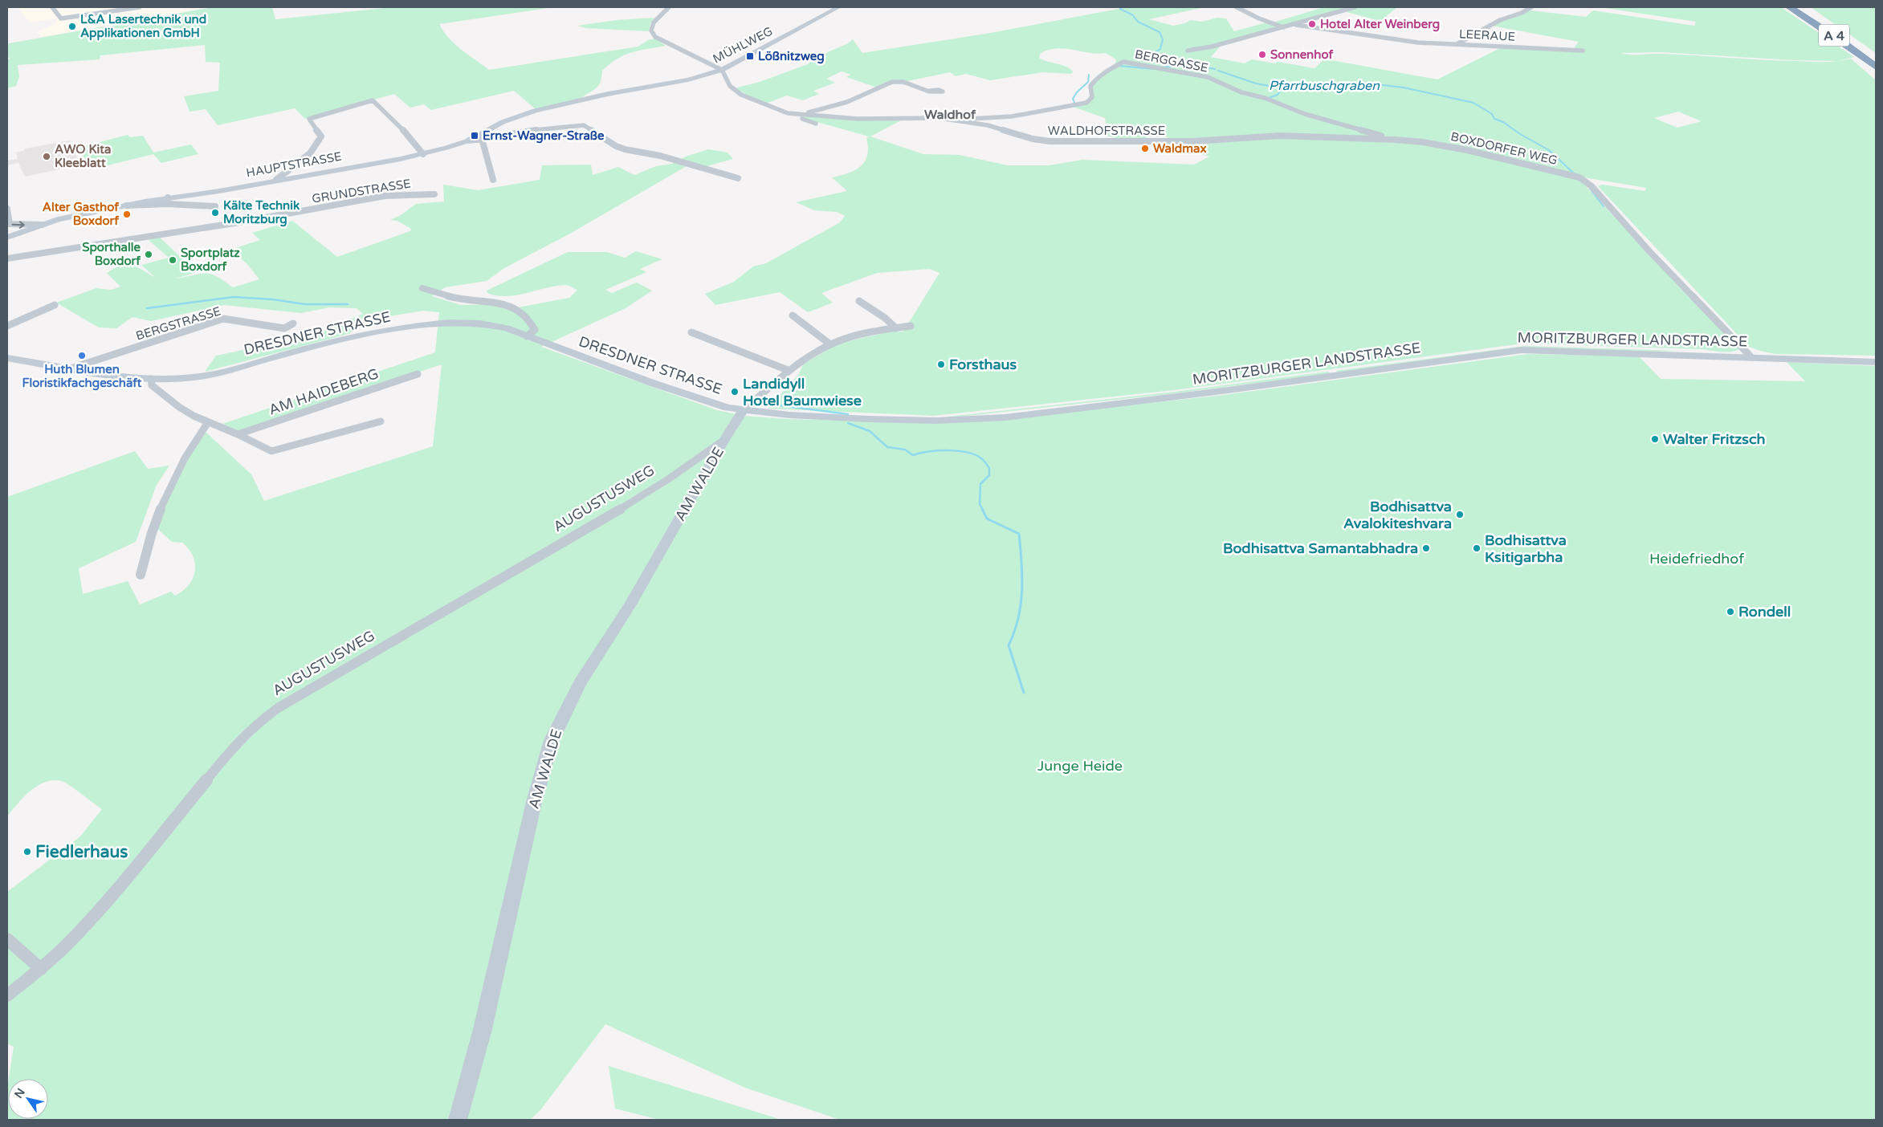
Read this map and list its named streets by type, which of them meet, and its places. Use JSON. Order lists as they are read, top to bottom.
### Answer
{
  "streets": {
    "highway": ["A 4"],
    "main road": [
      "MÜHLWEG",
      "HAUPTSTRASSE",
      "DRESDNER STRASSE",
      "MORITZBURGER LANDSTRASSE",
      "AM WALDE"
    ],
    "street": [
      "LEERAUE",
      "BERGGASSE",
      "WALDHOFSTRASSE",
      "BOXDORFER WEG",
      "GRUNDSTRASSE",
      "BERGSTRASSE",
      "AM HAIDEBERG",
      "AUGUSTUSWEG"
    ]
  },
  "crossings": [
    ["MÜHLWEG", "HAUPTSTRASSE"],
    ["BERGGASSE", "WALDHOFSTRASSE"],
    ["BERGGASSE", "BOXDORFER WEG"],
    ["WALDHOFSTRASSE", "BOXDORFER WEG"],
    ["BOXDORFER WEG", "MORITZBURGER LANDSTRASSE"],
    ["BERGSTRASSE", "DRESDNER STRASSE"],
    ["DRESDNER STRASSE", "MORITZBURGER LANDSTRASSE"],
    ["DRESDNER STRASSE", "AM WALDE"],
    ["MORITZBURGER LANDSTRASSE", "AM WALDE"],
    ["AM WALDE", "AUGUSTUSWEG"]
  ],
  "districts": ["Waldhof"],
  "water": ["Pfarrbuschgraben"],
  "parks": ["Heidefriedhof", "Junge Heide"],
  "places": {
    "other": [
      "Hotel Alter Weinberg",
      "L&A Lasertechnik und Applikationen GmbH",
      "Sonnenhof",
      "Waldmax",
      "AWO Kita Kleeblatt",
      "Kälte Technik Moritzburg",
      "Alter Gasthof Boxdorf",
      "Sporthalle Boxdorf",
      "Sportplatz Boxdorf",
      "Huth Blumen Floristikfachgeschäft",
      "Forsthaus",
      "Landidyll Hotel Baumwiese",
      "Walter Fritzsch",
      "Bodhisattva Avalokiteshvara",
      "Bodhisattva Samantabhadra",
      "Bodhisattva Ksitigarbha",
      "Rondell",
      "Fiedlerhaus"
    ],
    "transit": ["Lößnitzweg", "Ernst-Wagner-Straße"]
  },
  "north": "top left"
}
